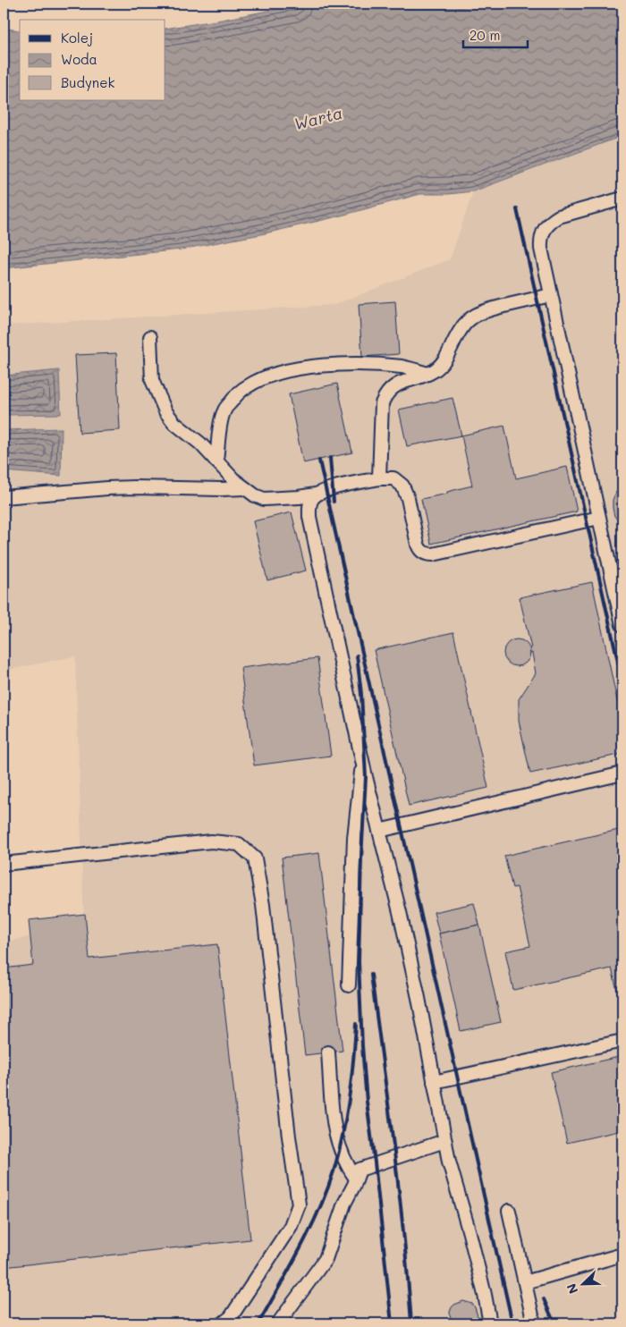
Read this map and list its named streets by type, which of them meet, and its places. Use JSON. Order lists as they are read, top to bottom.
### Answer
{
  "water": ["Warta"],
  "legend": ["Kolej", "Woda", "Budynek"],
  "scale_bar": "20 m",
  "north": "bottom left"
}
